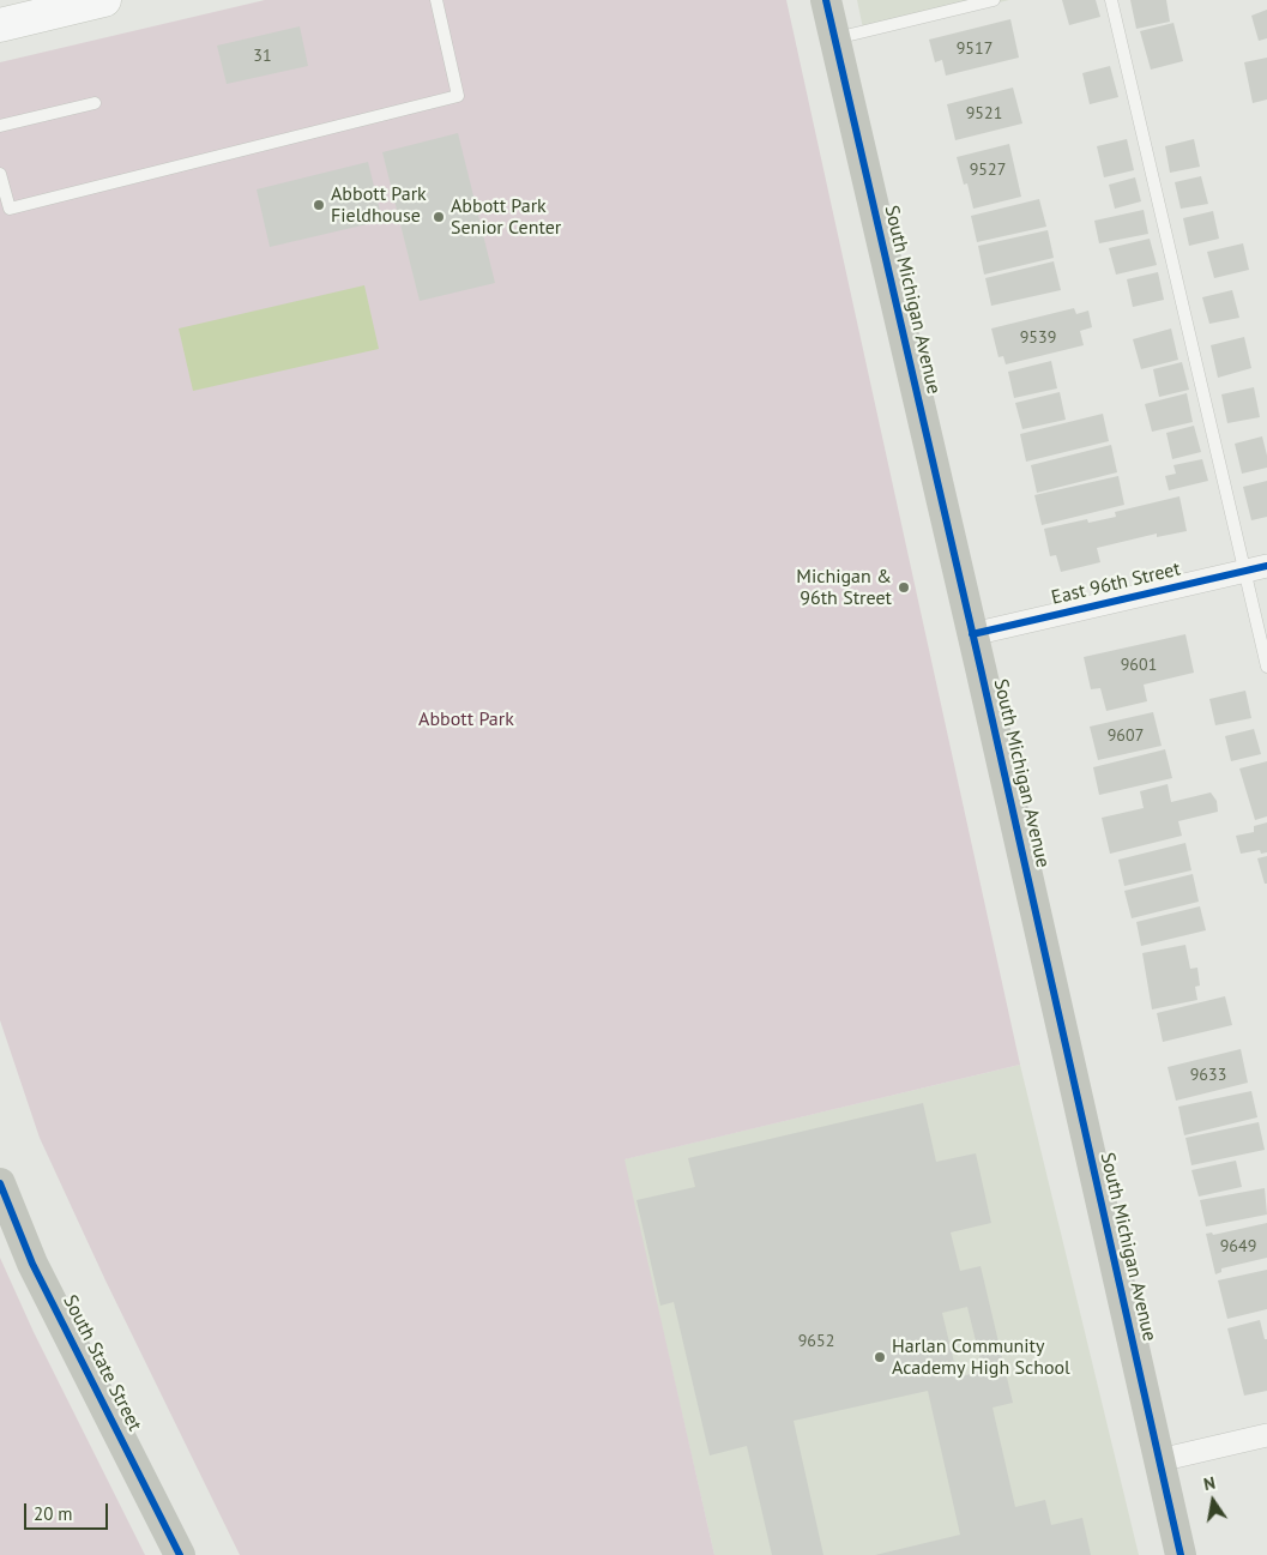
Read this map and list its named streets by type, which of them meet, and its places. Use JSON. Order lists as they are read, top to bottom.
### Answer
{
  "streets": {
    "main road": ["South Michigan Avenue", "South State Street"],
    "street": ["East 96th Street"]
  },
  "crossings": [
    ["South Michigan Avenue", "East 96th Street"]
  ],
  "parks": ["Abbott Park"],
  "places": [
    "Abbott Park Fieldhouse",
    "Abbott Park Senior Center",
    "Michigan & 96th Street",
    "Harlan Community Academy High School"
  ],
  "house_numbers": [
    "9517",
    "31",
    "9521",
    "9527",
    "9539",
    "9601",
    "9607",
    "9633",
    "9649",
    "9652"
  ],
  "scale_bar": "20 m",
  "north": "top"
}
